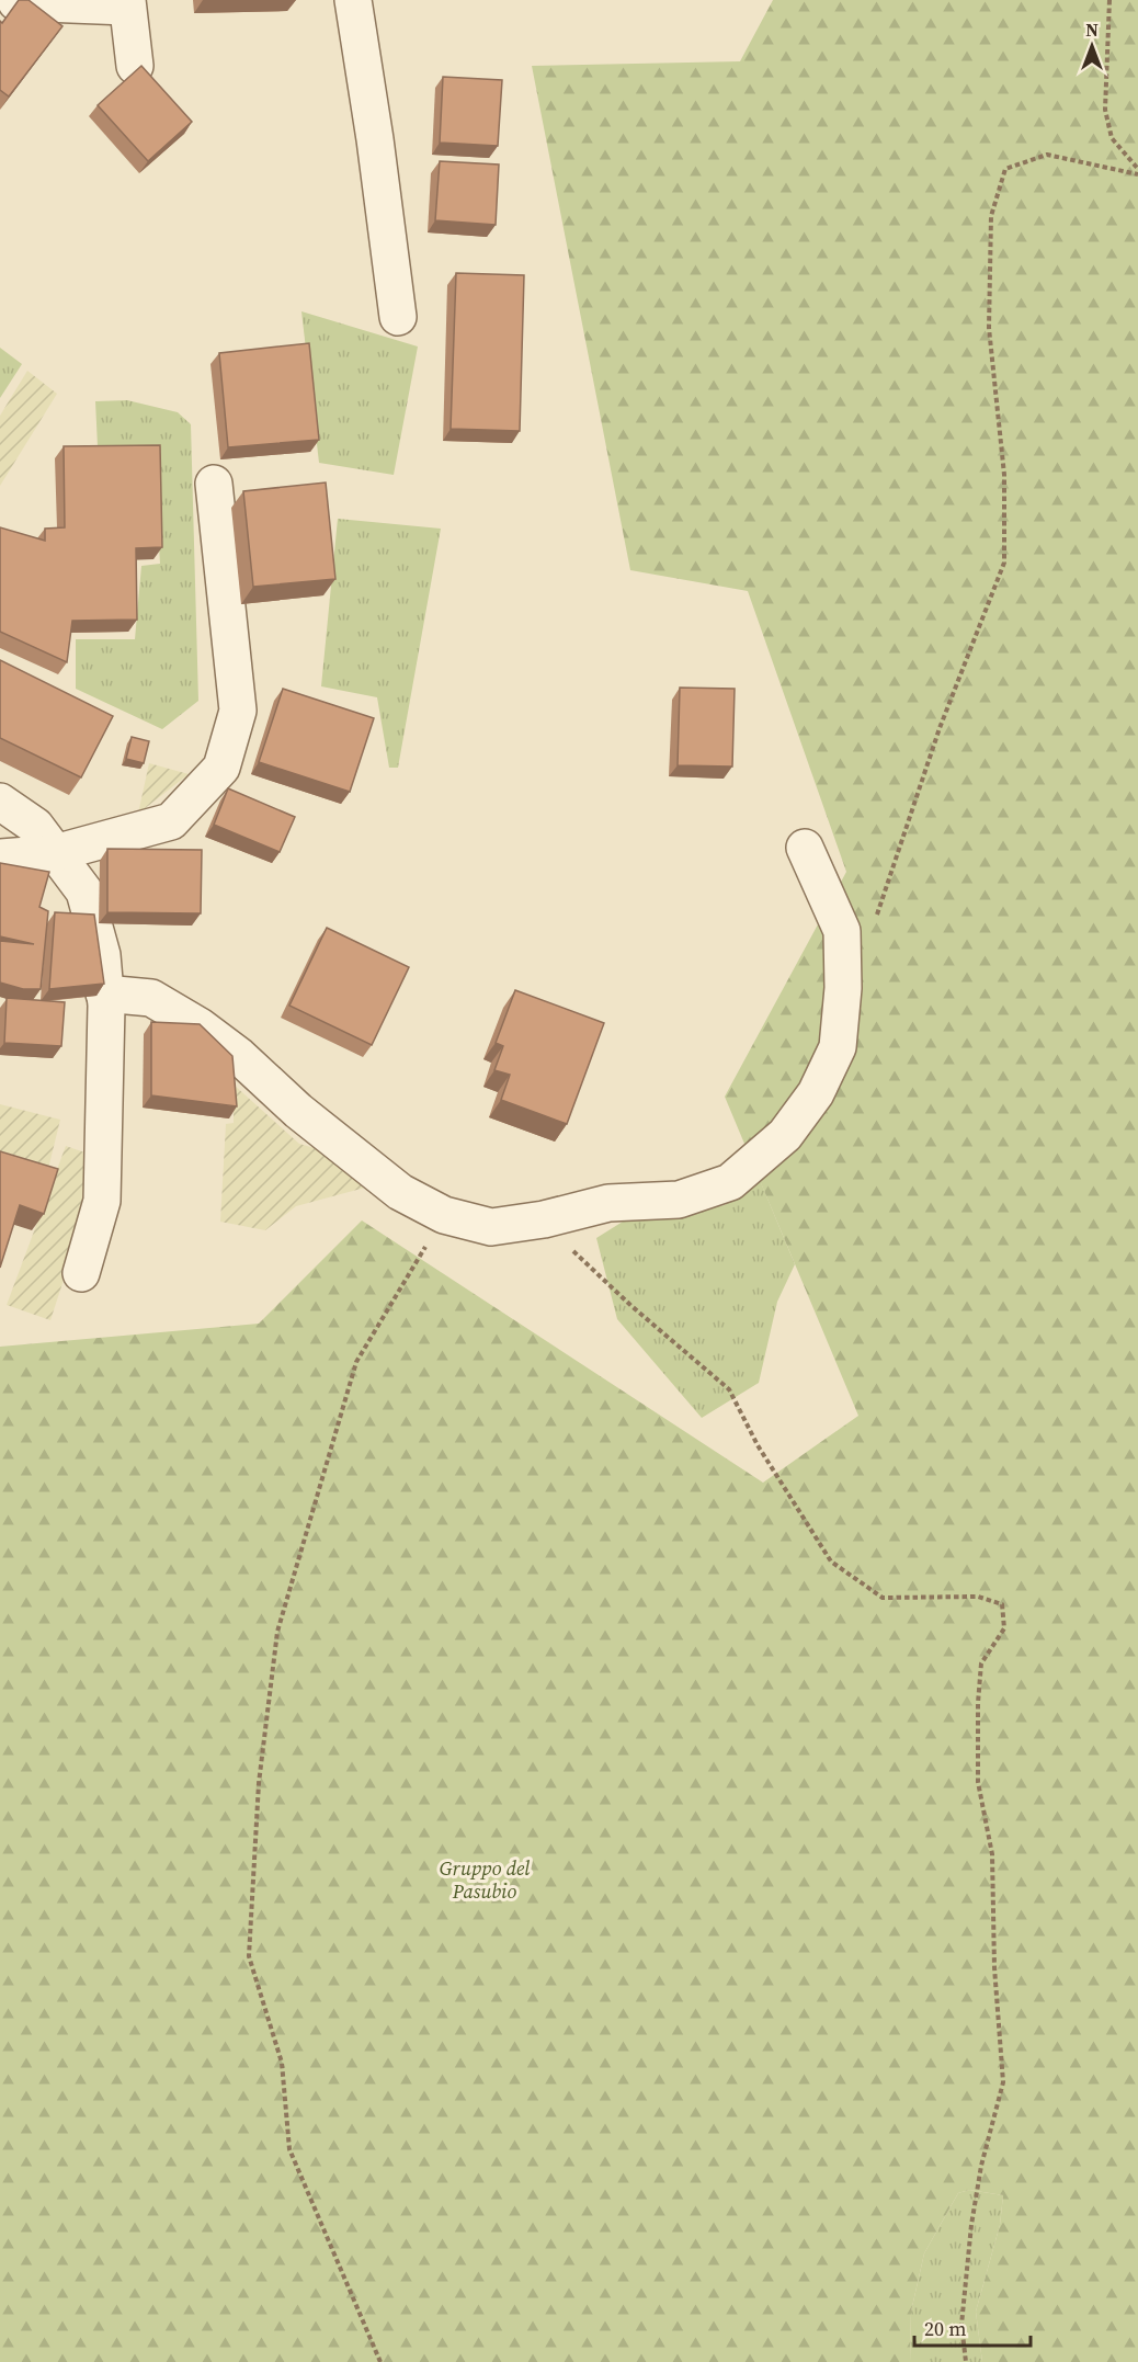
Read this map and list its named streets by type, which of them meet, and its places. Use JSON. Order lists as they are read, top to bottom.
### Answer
{
  "parks": ["Gruppo del Pasubio"],
  "scale_bar": "20 m",
  "north": "top"
}
